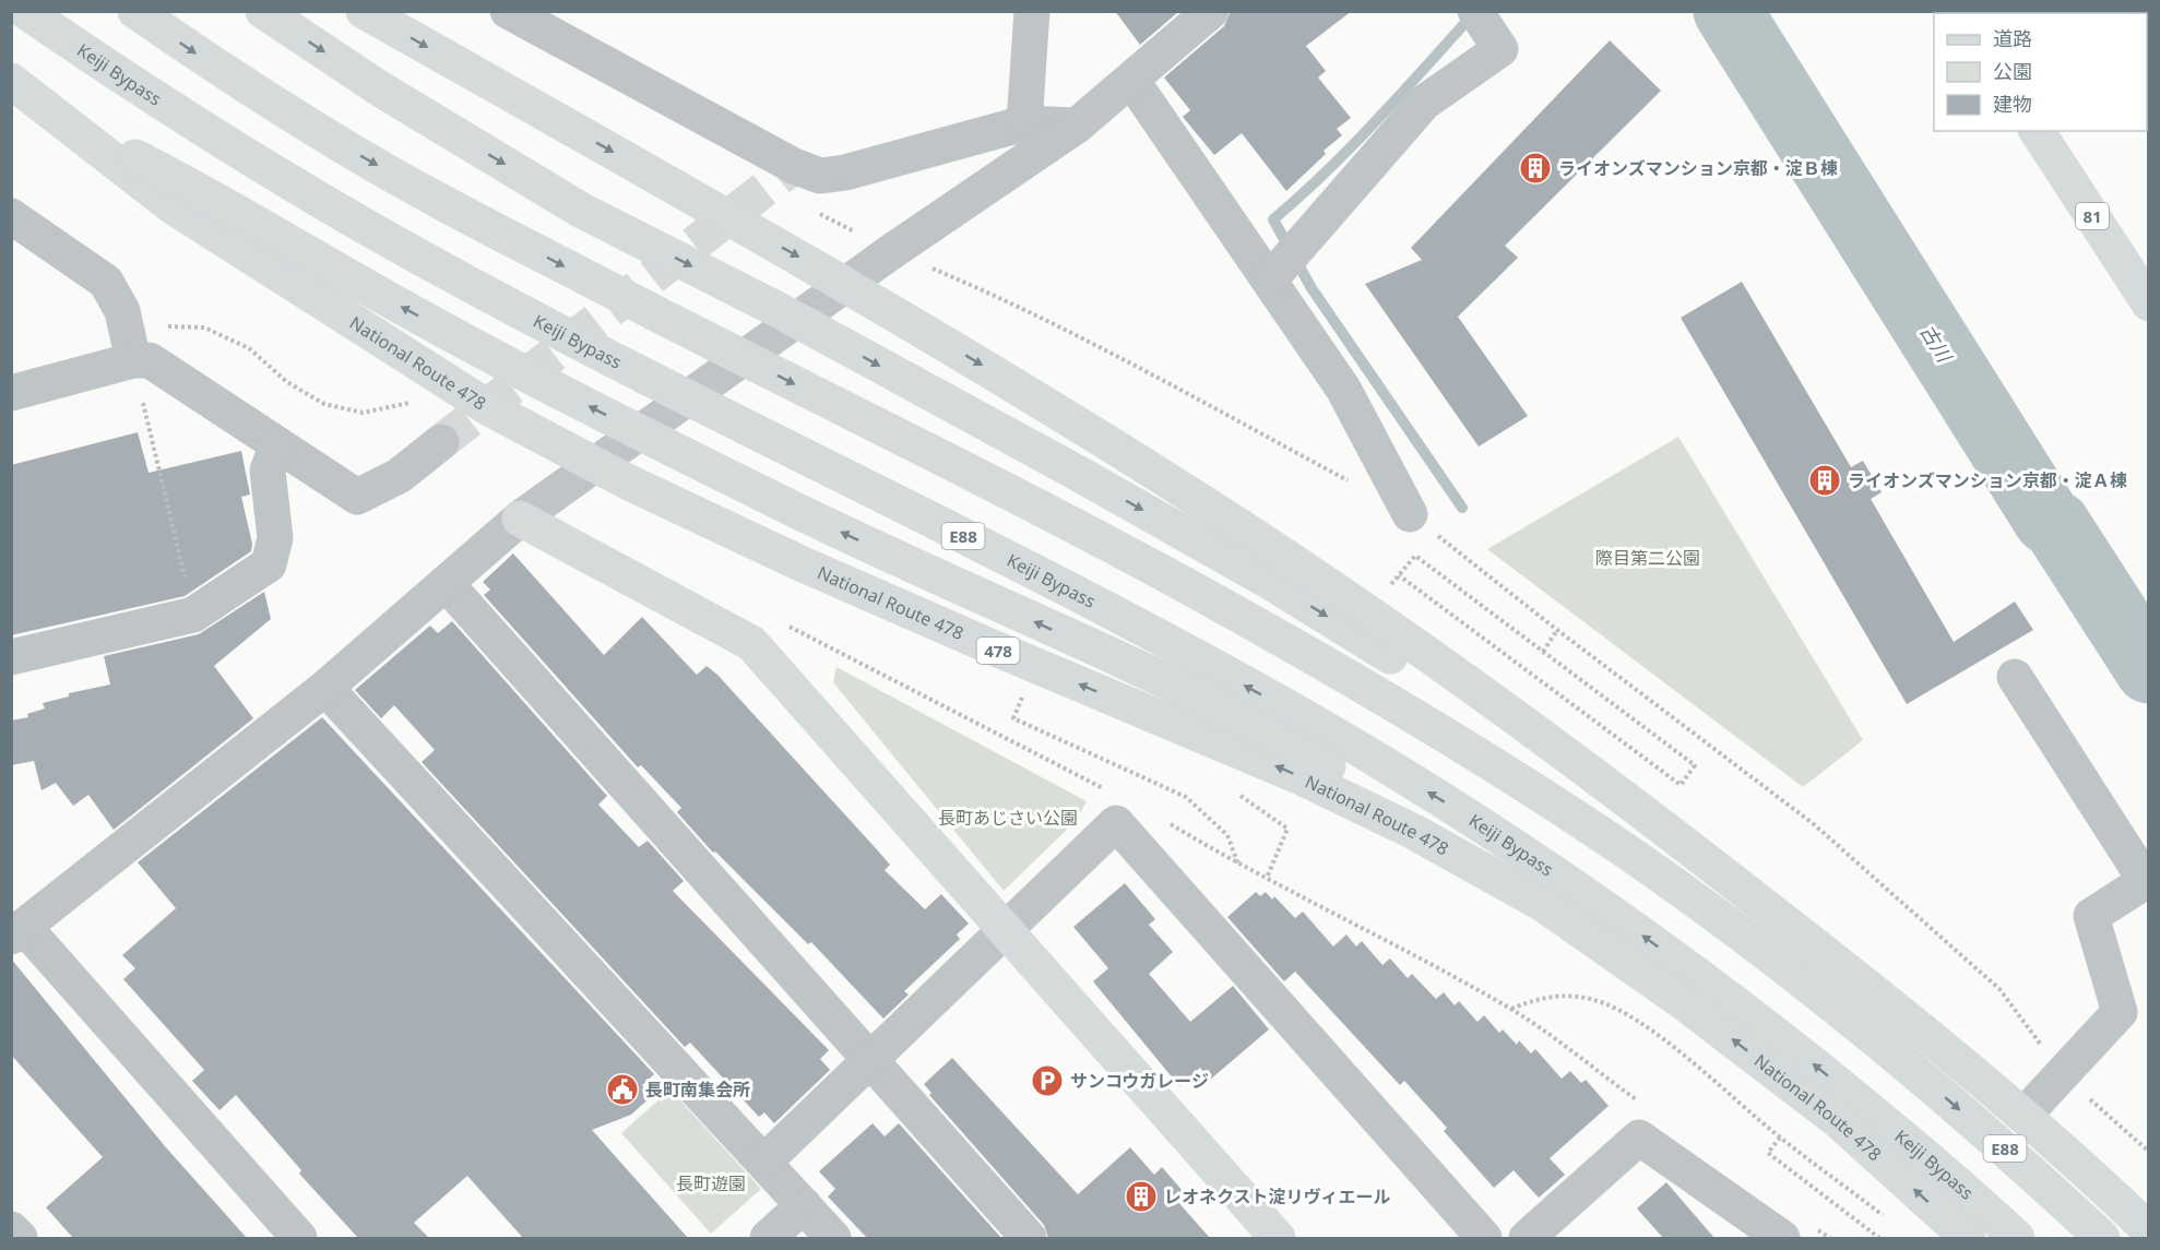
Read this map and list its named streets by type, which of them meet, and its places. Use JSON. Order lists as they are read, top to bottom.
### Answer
{
  "streets": {
    "main road": [
      "Keiji Bypass",
      "81",
      "National Route 478",
      "E88",
      "478"
    ]
  },
  "water": ["古川"],
  "parks": ["際目第二公園", "長町あじさい公園", "長町遊園"],
  "places": {
    "building": ["ライオンズマンション京都・淀Ｂ棟", "ライオンズマンション京都・淀Ａ棟", "レオネクスト淀リヴィエール"],
    "parking": ["サンコウガレージ"],
    "public building": ["長町南集会所"]
  },
  "legend": ["道路", "公園", "建物"]
}
